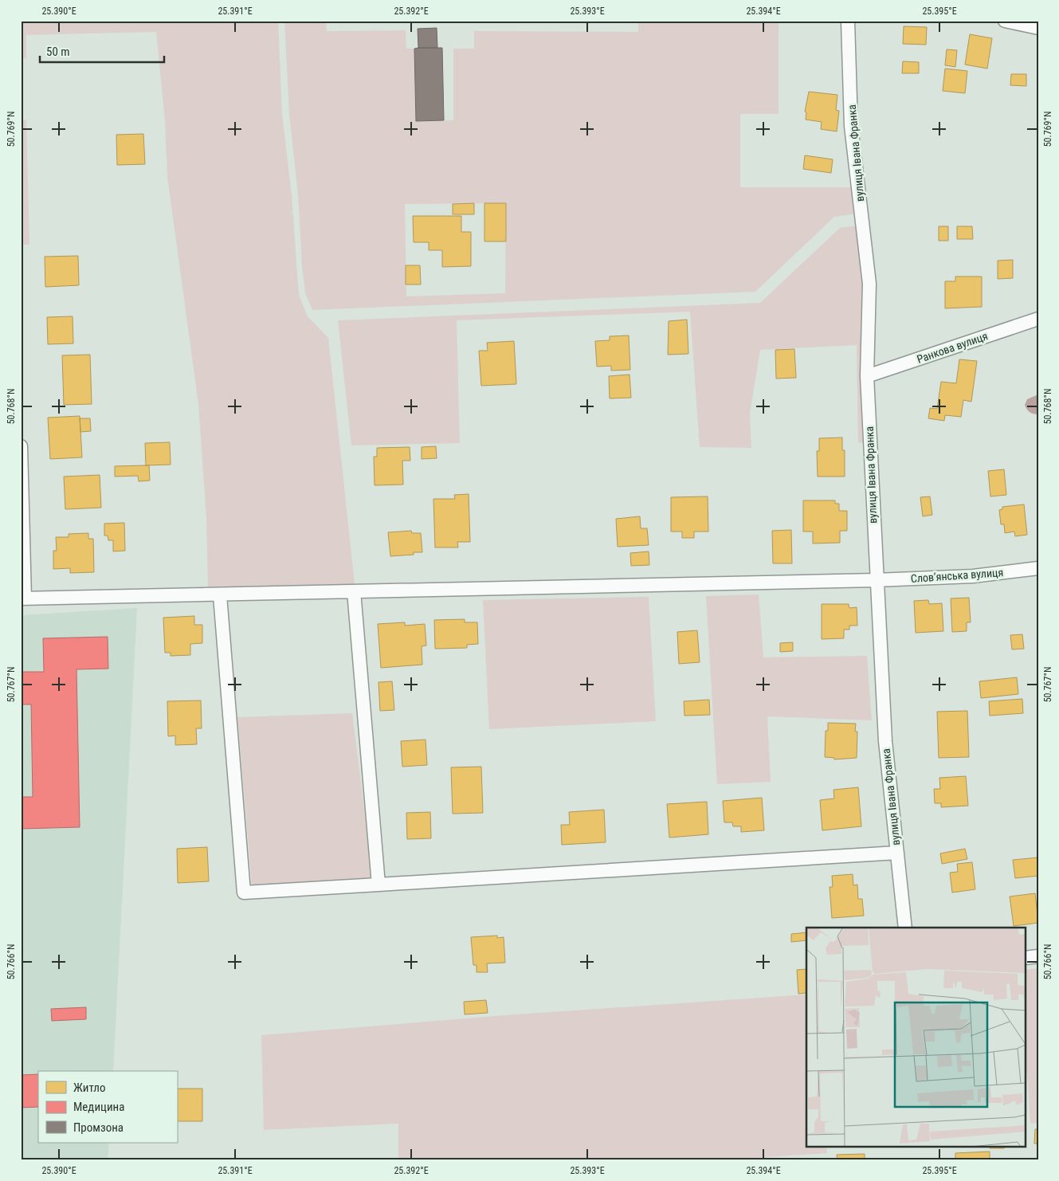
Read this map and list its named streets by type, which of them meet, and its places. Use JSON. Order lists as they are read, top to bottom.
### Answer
{
  "streets": {
    "street": ["вулиця Івана Франка", "Ранкова вулиця", "Словʼянська вулиця"]
  },
  "crossings": [
    ["вулиця Івана Франка", "Ранкова вулиця"],
    ["вулиця Івана Франка", "Словʼянська вулиця"]
  ],
  "legend": ["Житло", "Медицина", "Промзона"],
  "scale_bar": "50 m",
  "coordinates": [
    "25.390°E",
    "25.391°E",
    "25.392°E",
    "25.393°E",
    "25.394°E",
    "25.395°E",
    "50.769°N",
    "50.768°N",
    "50.767°N",
    "50.766°N"
  ]
}
